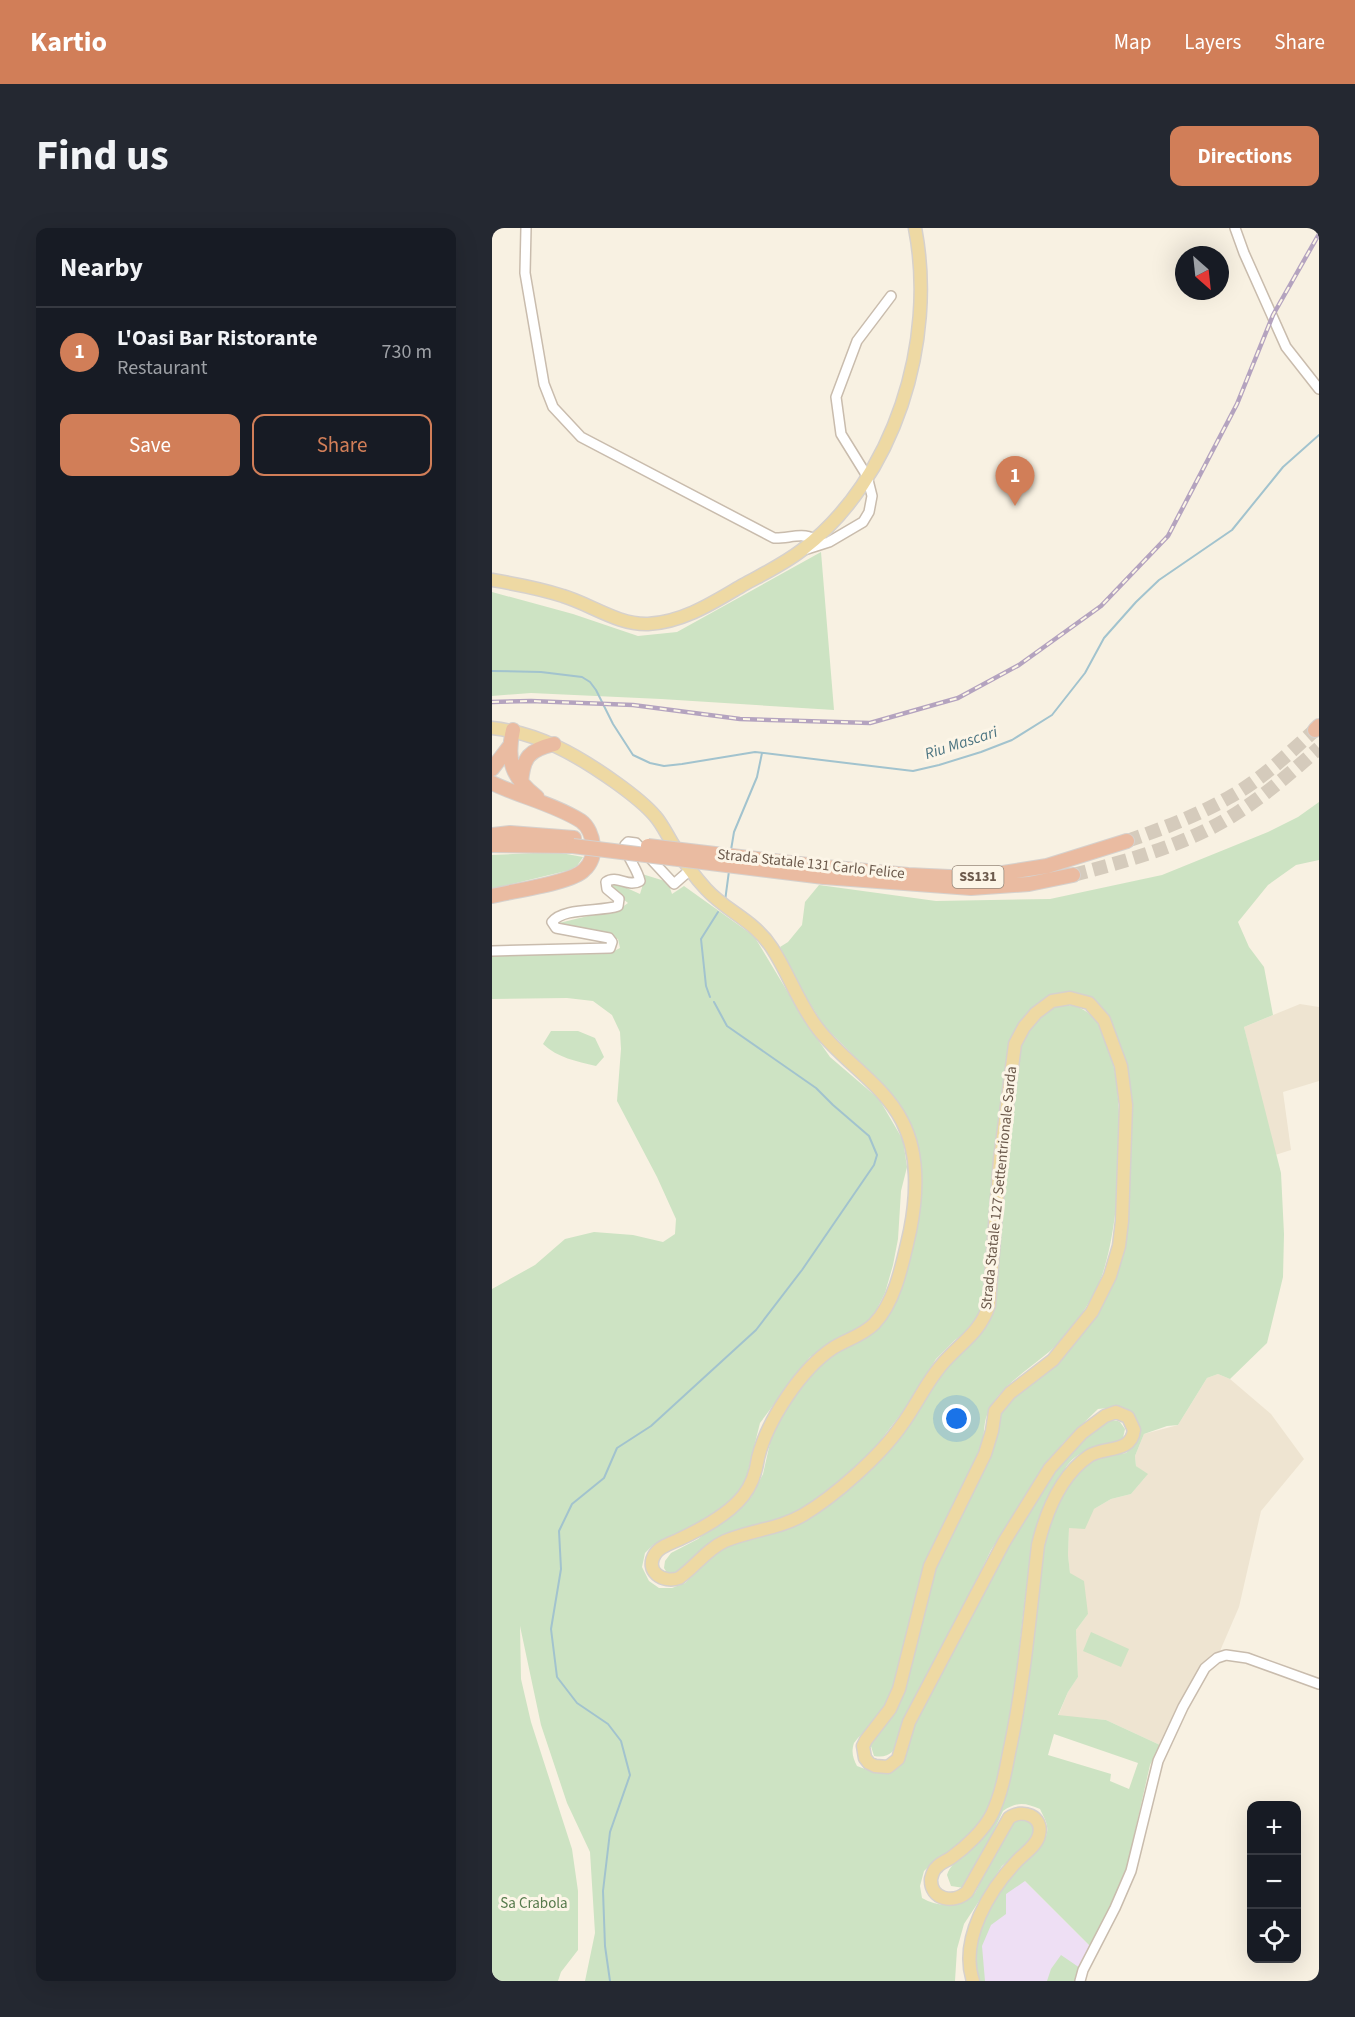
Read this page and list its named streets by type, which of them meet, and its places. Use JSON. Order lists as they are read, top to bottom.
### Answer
{
  "streets": {
    "highway": ["Strada Statale 131 Carlo Felice", "SS131"],
    "main road": ["Strada Statale 127 Settentrionale Sarda"]
  },
  "water": ["Riu Mascari"],
  "parks": ["Sa Crabola"],
  "north": "bottom right",
  "page": {
    "header": "Kartio",
    "nav": ["Map", "Layers", "Share"],
    "title": "Find us",
    "buttons": [
      "Directions",
      ["Save", "Share"]
    ],
    "heading": "Nearby",
    "list": [
      {
        "mark": "1",
        "name": "L'Oasi Bar Ristorante",
        "note": "Restaurant",
        "value": "730 m"
      }
    ],
    "pins": "1",
    "map_buttons": ["+", "−"]
  }
}
